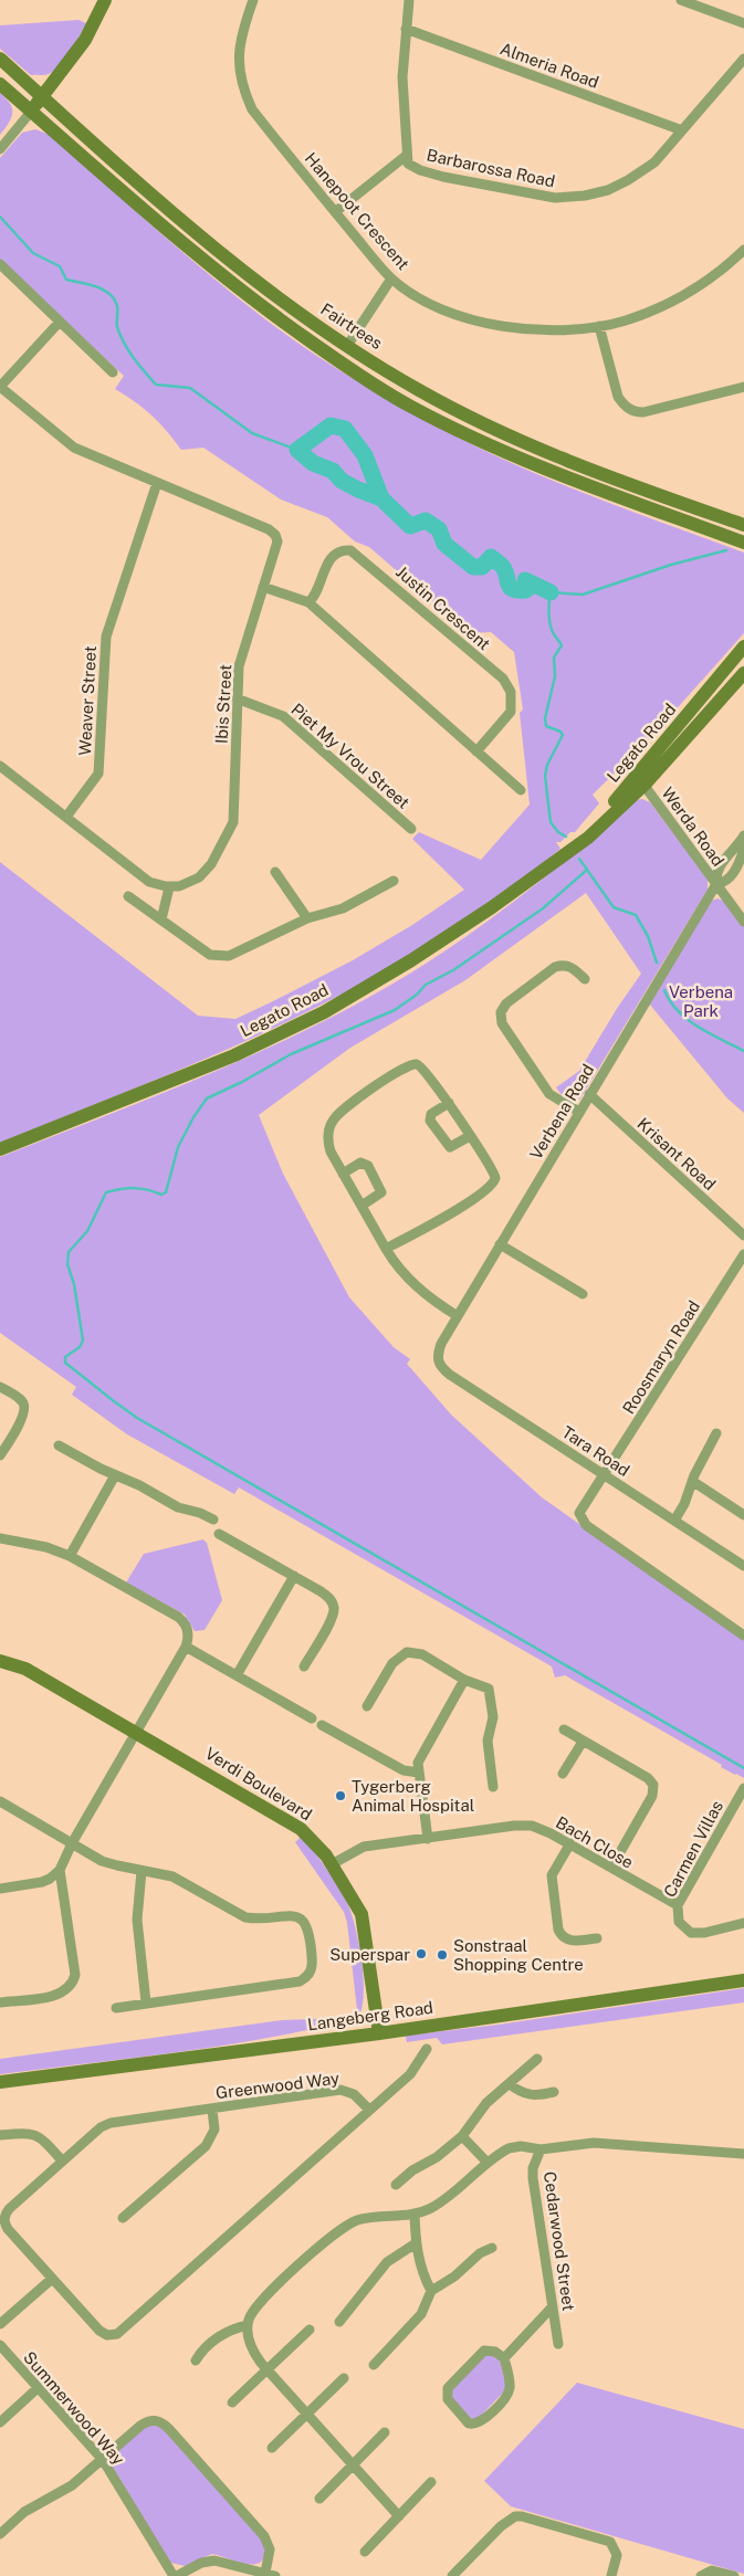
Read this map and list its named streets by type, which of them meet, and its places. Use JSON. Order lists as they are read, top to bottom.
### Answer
{
  "streets": {
    "main road": [
      "Fairtrees",
      "Legato Road",
      "Verdi Boulevard",
      "Langeberg Road"
    ],
    "street": [
      "Almeria Road",
      "Barbarossa Road",
      "Hanepoot Crescent",
      "Justin Crescent",
      "Weaver Street",
      "Ibis Street",
      "Piet My Vrou Street",
      "Werda Road",
      "Verbena Road",
      "Krisant Road",
      "Roosmaryn Road",
      "Tara Road",
      "Bach Close",
      "Carmen Villas",
      "Greenwood Way",
      "Cedarwood Street",
      "Summerwood Way"
    ]
  },
  "crossings": [
    ["Almeria Road", "Barbarossa Road"],
    ["Weaver Street", "Ibis Street"],
    ["Ibis Street", "Piet My Vrou Street"],
    ["Legato Road", "Werda Road"],
    ["Werda Road", "Verbena Road"],
    ["Verbena Road", "Krisant Road"],
    ["Verbena Road", "Tara Road"],
    ["Roosmaryn Road", "Tara Road"],
    ["Verdi Boulevard", "Bach Close"],
    ["Verdi Boulevard", "Langeberg Road"],
    ["Bach Close", "Carmen Villas"]
  ],
  "parks": ["Verbena Park"],
  "places": ["Tygerberg Animal Hospital", "Superspar", "Sonstraal Shopping Centre"]
}
